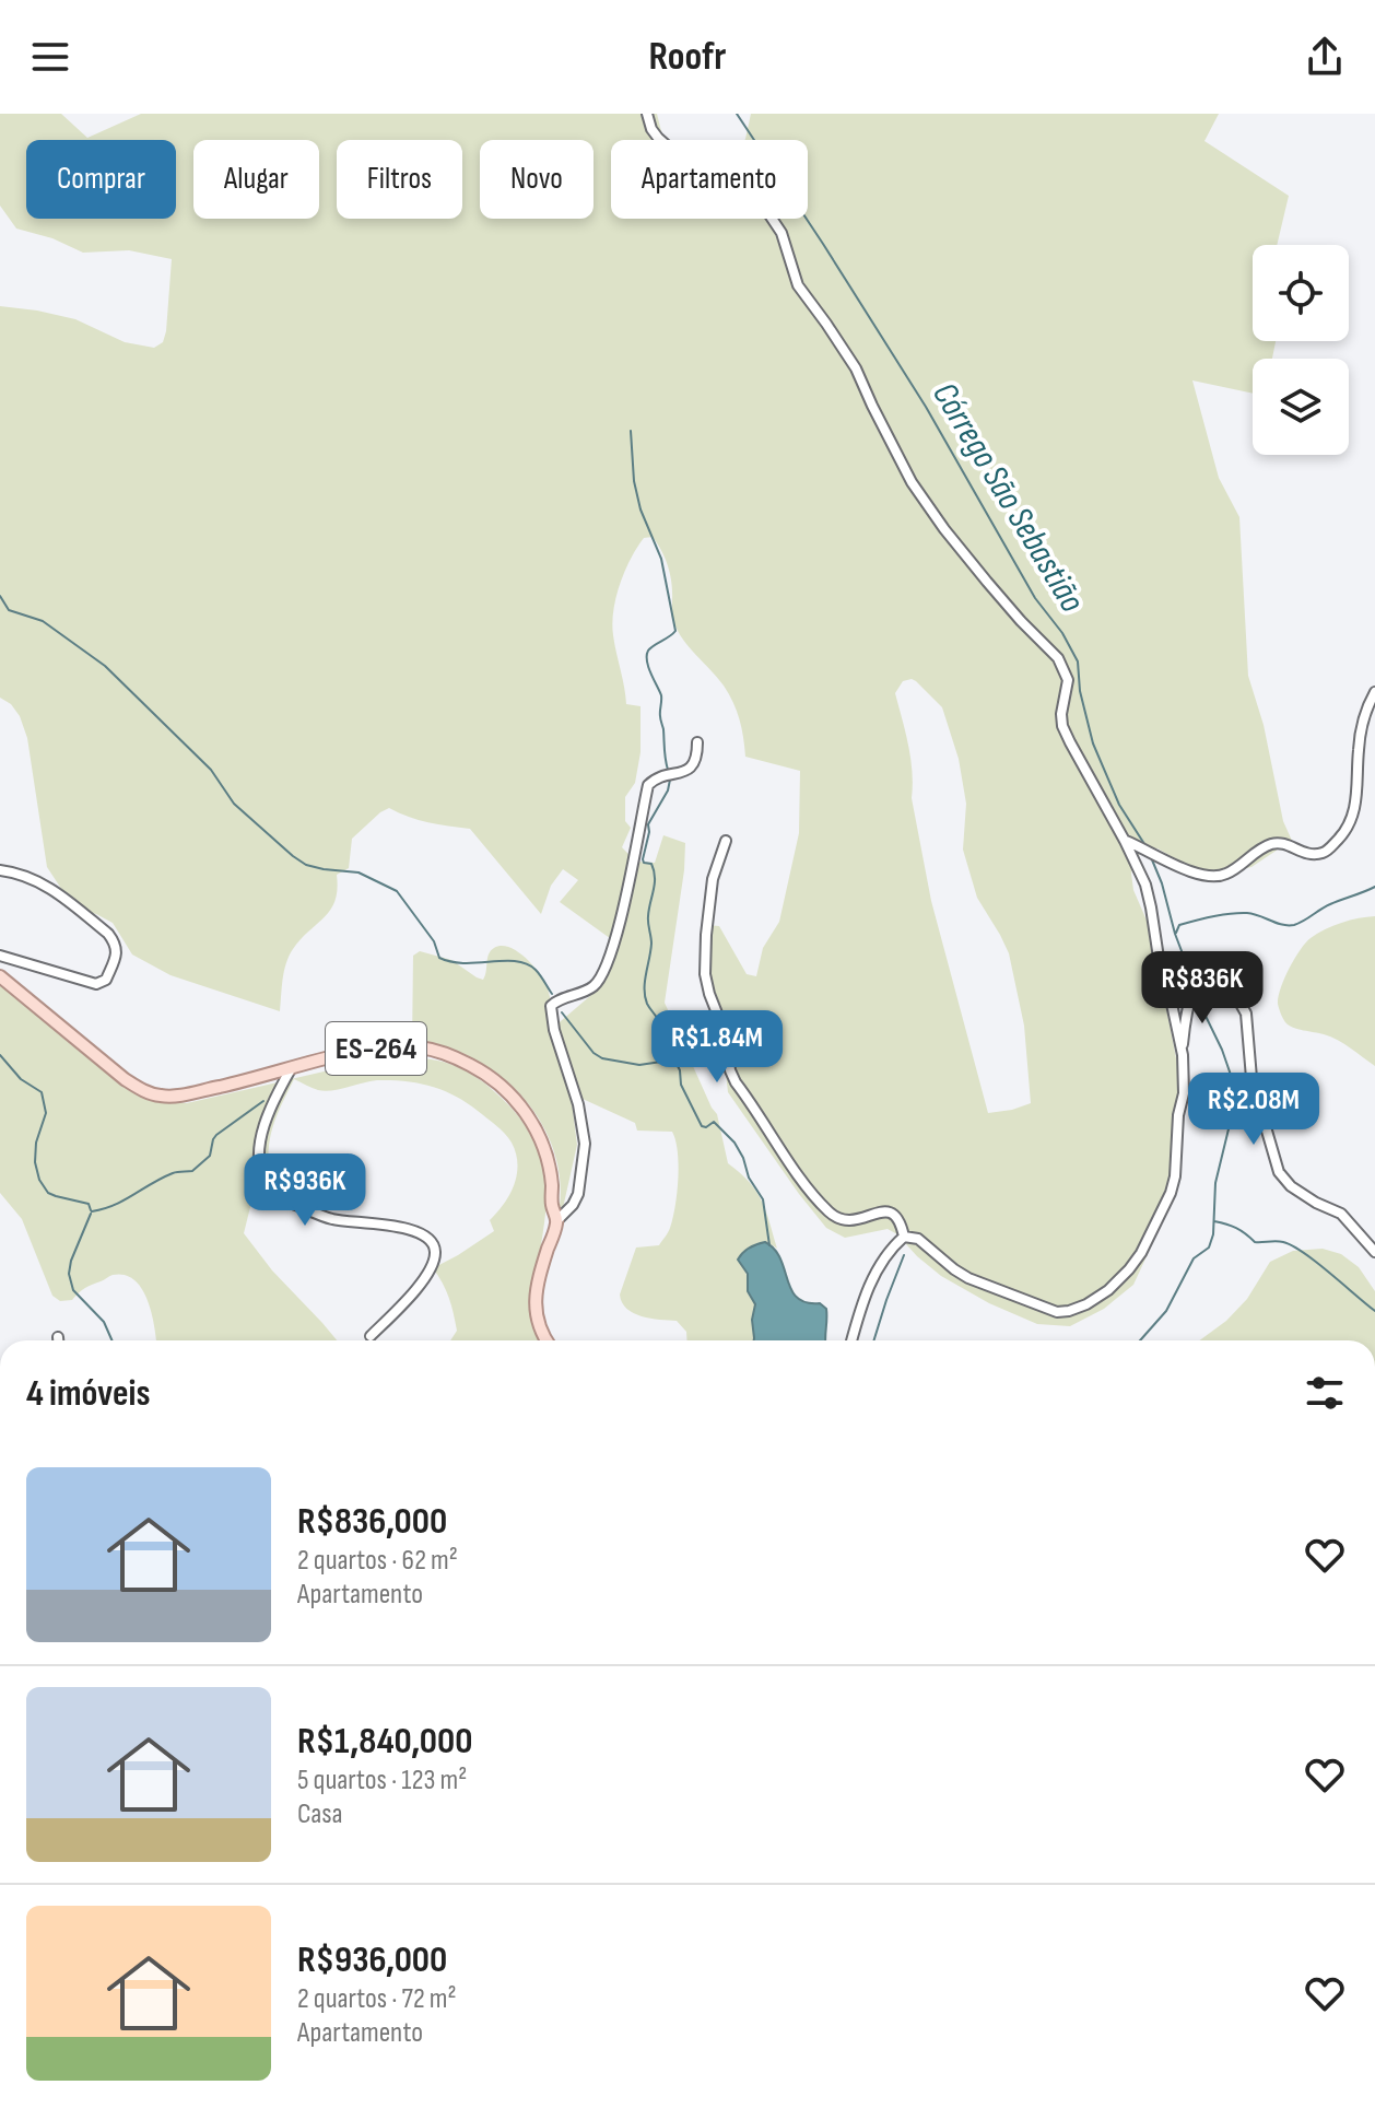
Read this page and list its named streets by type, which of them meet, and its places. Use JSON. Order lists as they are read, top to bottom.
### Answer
{
  "streets": {
    "main road": ["ES-264"]
  },
  "water": ["Córrego São Sebastião"],
  "page": {
    "header": "Roofr",
    "chip": [
      "Comprar",
      "Alugar",
      "Filtros",
      "Novo",
      "Apartamento"
    ],
    "price": [
      "R$836K",
      "R$1.84M",
      "R$2.08M",
      "R$936K"
    ],
    "heading": "4 imóveis",
    "list": [
      {
        "name": "R$836,000",
        "note": "2 quartos · 62 m² · Apartamento"
      },
      {
        "name": "R$1,840,000",
        "note": "5 quartos · 123 m² · Casa"
      },
      {
        "name": "R$936,000",
        "note": "2 quartos · 72 m² · Apartamento"
      }
    ]
  }
}
